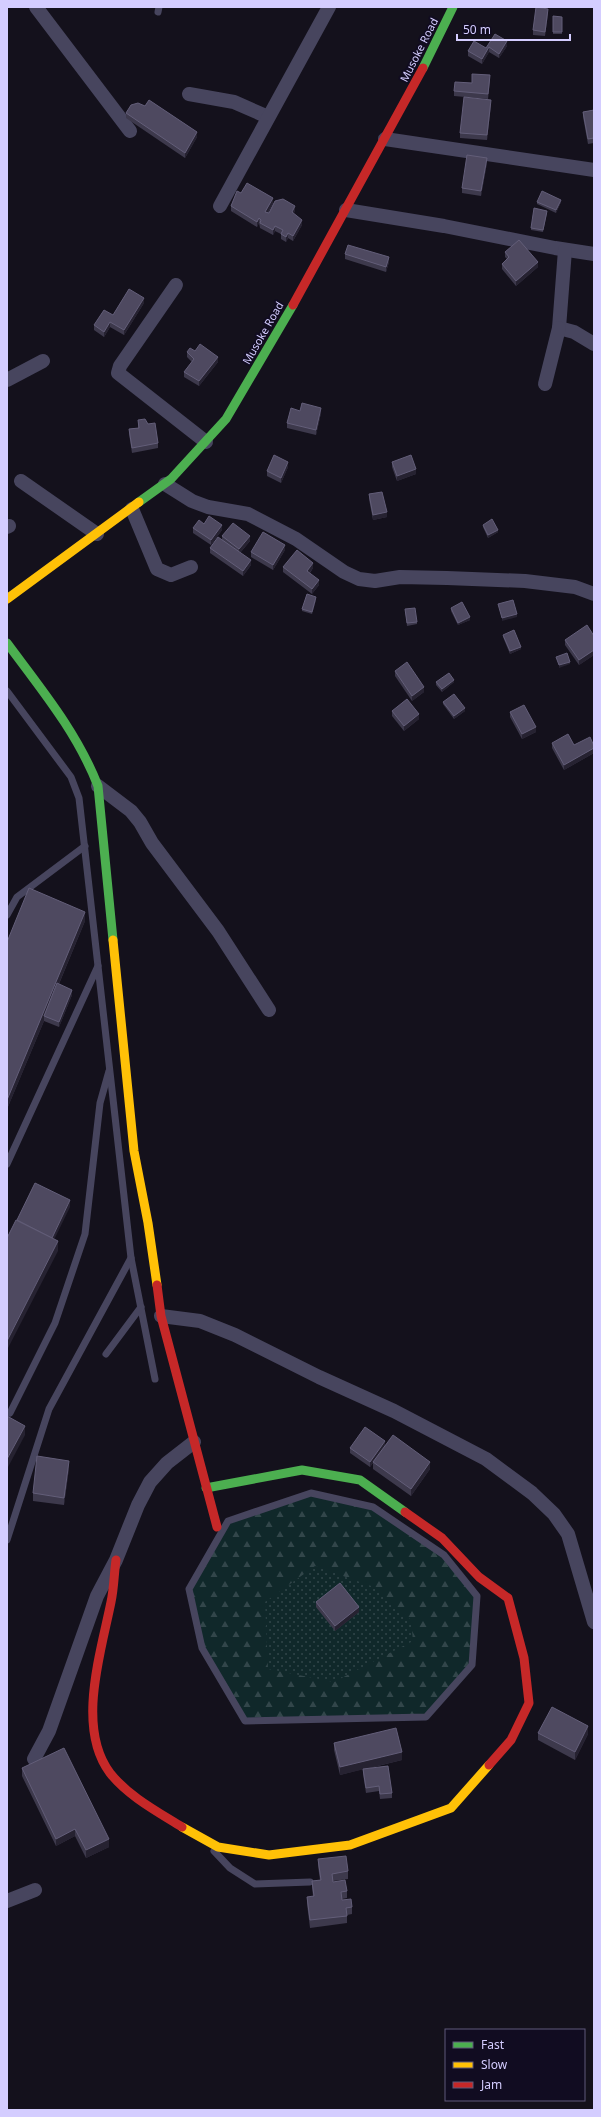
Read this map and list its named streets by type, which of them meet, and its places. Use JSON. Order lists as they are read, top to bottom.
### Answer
{
  "streets": {
    "street": ["Musoke Road"]
  },
  "legend": ["Fast", "Slow", "Jam"],
  "scale_bar": "50 m"
}
